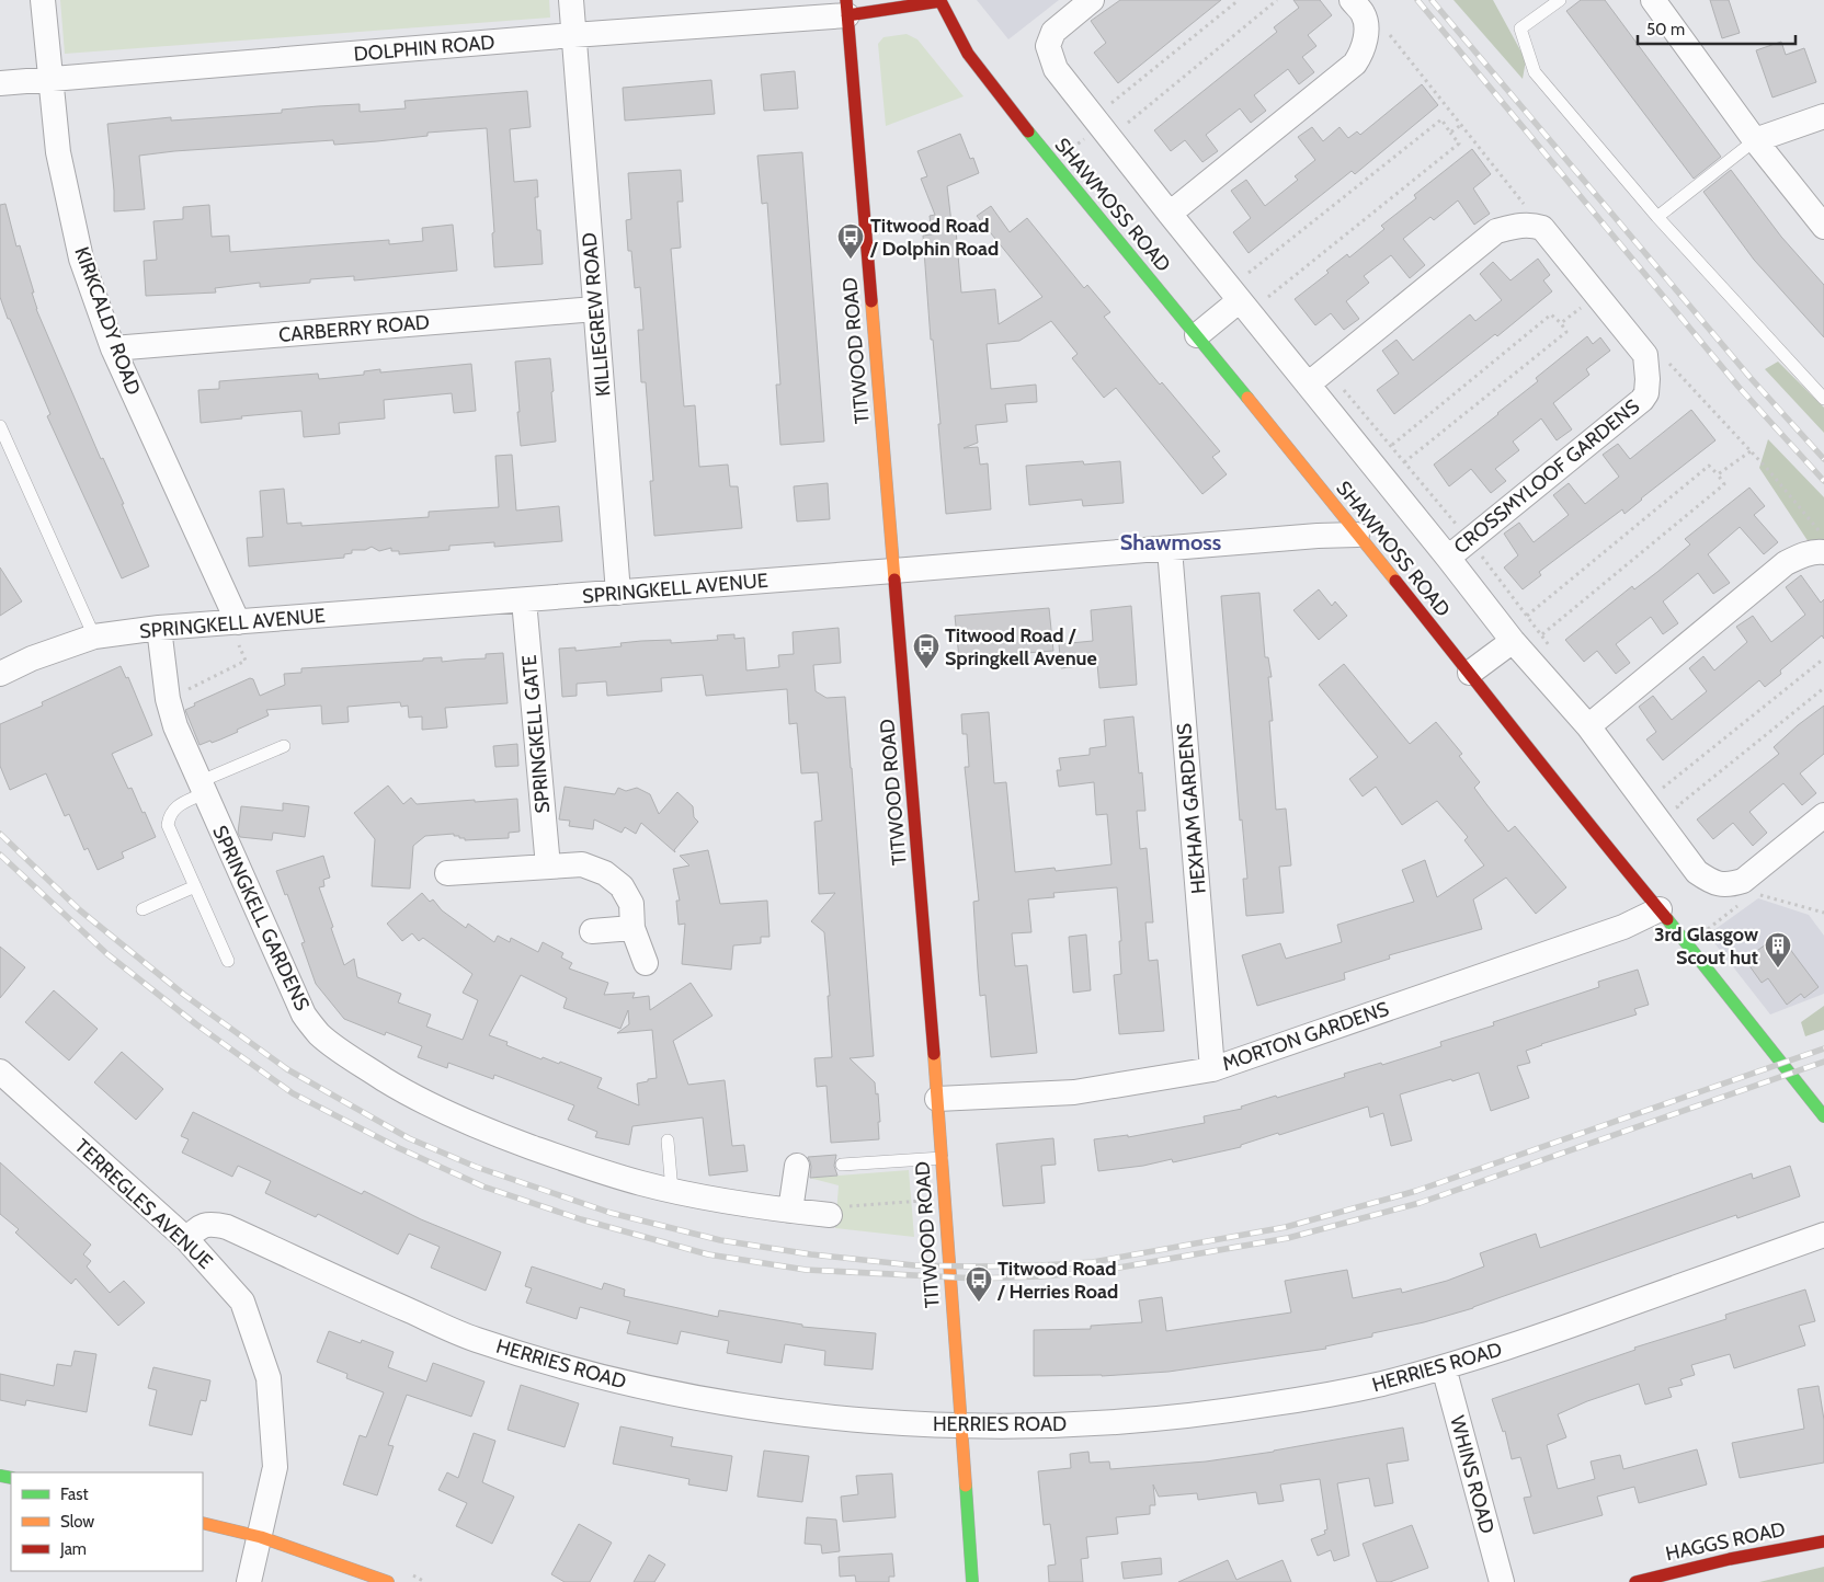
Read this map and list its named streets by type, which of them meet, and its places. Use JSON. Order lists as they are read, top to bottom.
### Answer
{
  "streets": {
    "main road": ["SHAWMOSS ROAD", "TITWOOD ROAD", "HAGGS ROAD"],
    "street": [
      "DOLPHIN ROAD",
      "KILLIEGREW ROAD",
      "KIRKCALDY ROAD",
      "CARBERRY ROAD",
      "CROSSMYLOOF GARDENS",
      "SPRINGKELL AVENUE",
      "SPRINGKELL GATE",
      "HEXHAM GARDENS",
      "SPRINGKELL GARDENS",
      "MORTON GARDENS",
      "TERREGLES AVENUE",
      "HERRIES ROAD",
      "WHINS ROAD"
    ]
  },
  "crossings": [
    ["DOLPHIN ROAD", "SHAWMOSS ROAD"],
    ["DOLPHIN ROAD", "KILLIEGREW ROAD"],
    ["DOLPHIN ROAD", "KIRKCALDY ROAD"],
    ["DOLPHIN ROAD", "TITWOOD ROAD"],
    ["SHAWMOSS ROAD", "TITWOOD ROAD"],
    ["SHAWMOSS ROAD", "SPRINGKELL AVENUE"],
    ["SHAWMOSS ROAD", "MORTON GARDENS"],
    ["KILLIEGREW ROAD", "CARBERRY ROAD"],
    ["KILLIEGREW ROAD", "SPRINGKELL AVENUE"],
    ["KIRKCALDY ROAD", "CARBERRY ROAD"],
    ["KIRKCALDY ROAD", "SPRINGKELL AVENUE"],
    ["TITWOOD ROAD", "SPRINGKELL AVENUE"],
    ["TITWOOD ROAD", "MORTON GARDENS"],
    ["TITWOOD ROAD", "HERRIES ROAD"],
    ["SPRINGKELL AVENUE", "SPRINGKELL GATE"],
    ["SPRINGKELL AVENUE", "HEXHAM GARDENS"],
    ["SPRINGKELL AVENUE", "SPRINGKELL GARDENS"],
    ["HEXHAM GARDENS", "MORTON GARDENS"],
    ["TERREGLES AVENUE", "HERRIES ROAD"],
    ["HERRIES ROAD", "WHINS ROAD"]
  ],
  "districts": ["Shawmoss"],
  "places": {
    "bus stop": ["Titwood Road / Dolphin Road", "Titwood Road / Springkell Avenue", "Titwood Road / Herries Road"],
    "building": ["3rd Glasgow Scout hut"]
  },
  "legend": ["Fast", "Slow", "Jam"],
  "scale_bar": "50 m"
}
